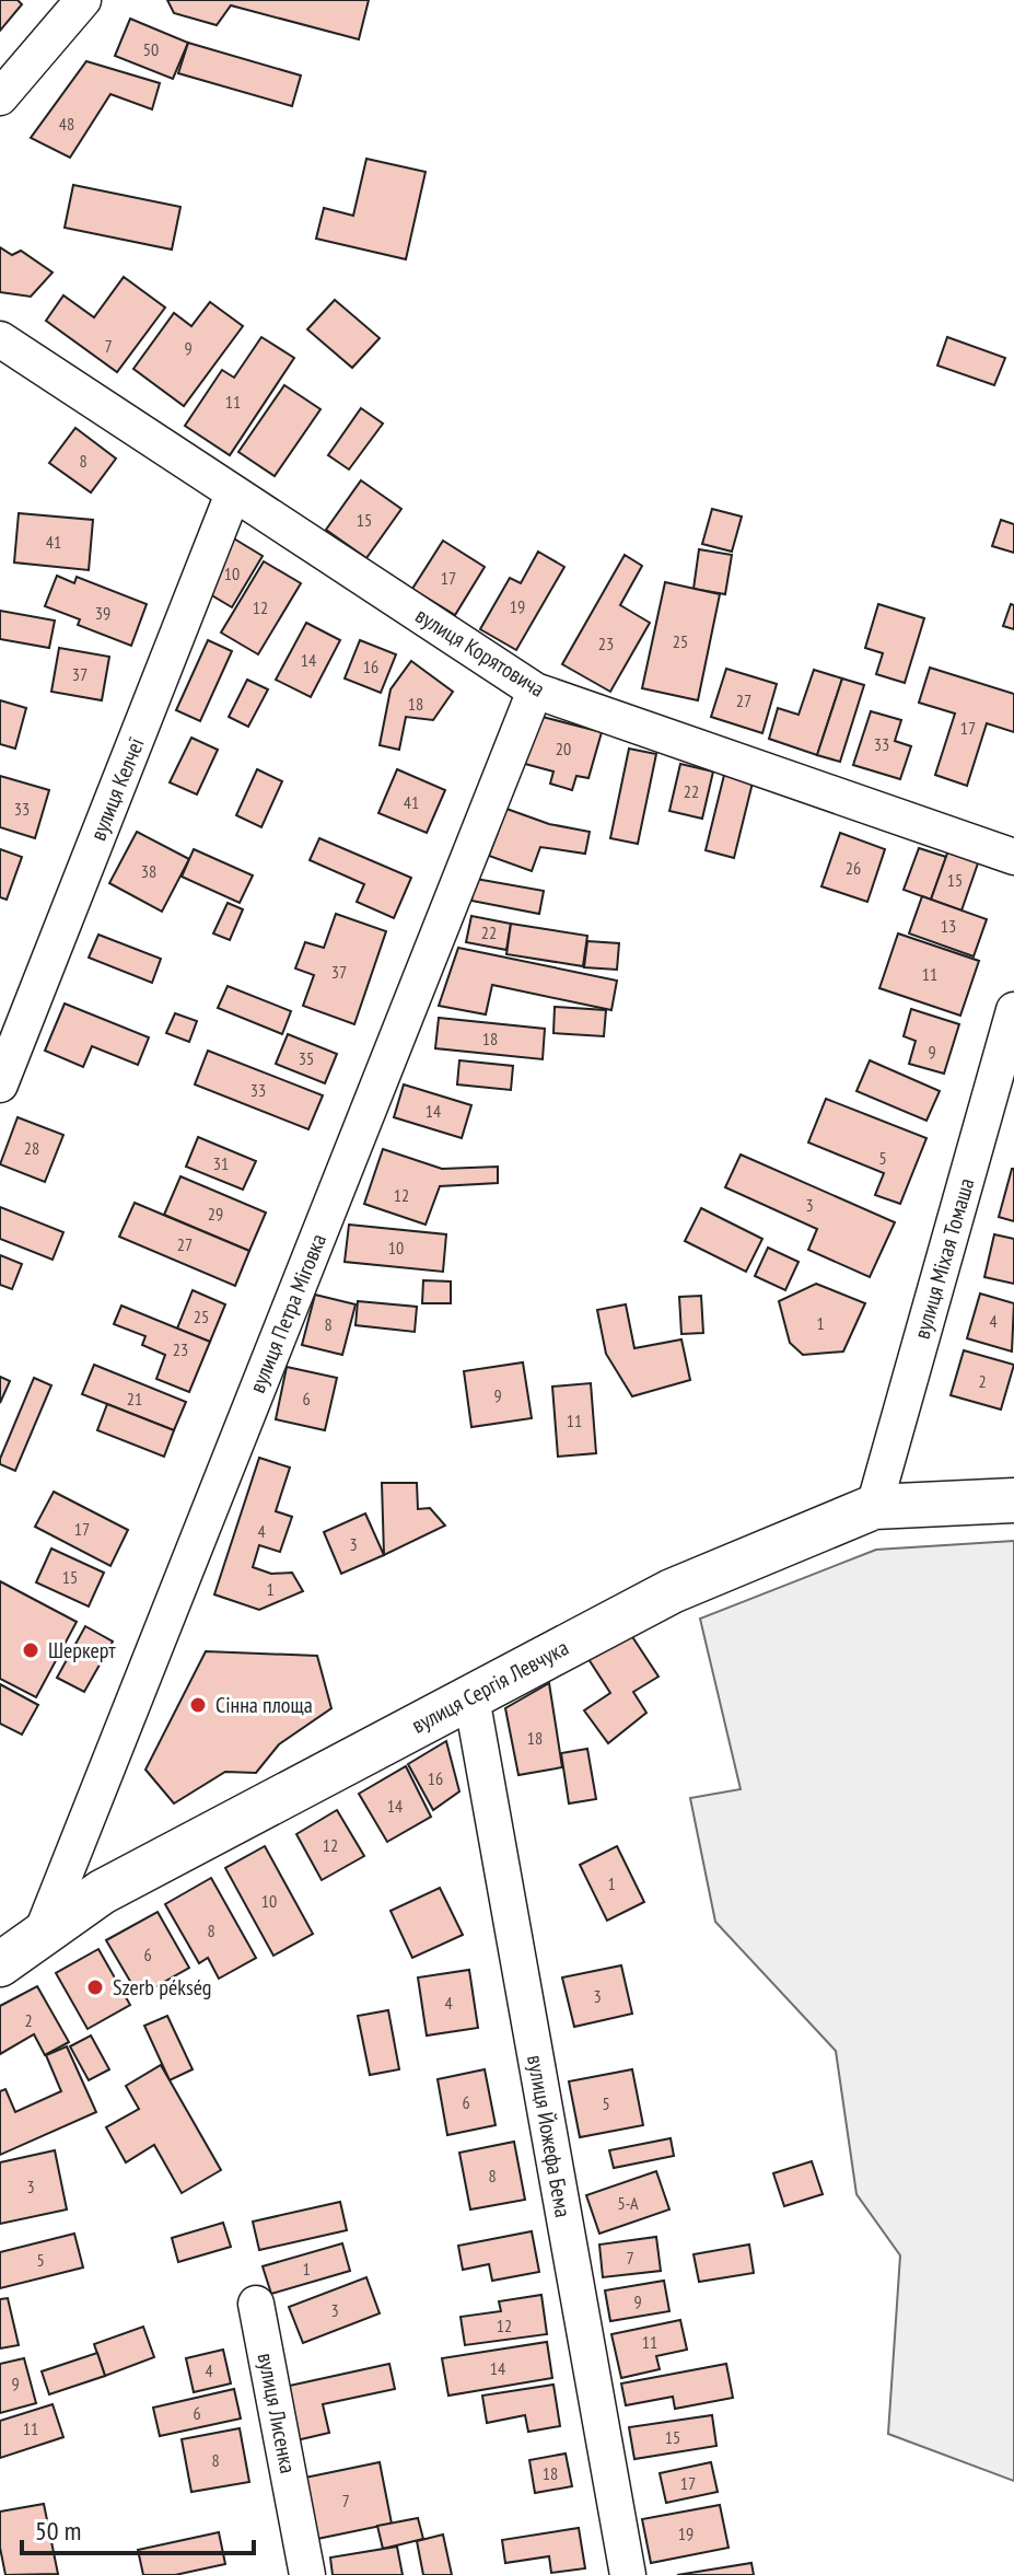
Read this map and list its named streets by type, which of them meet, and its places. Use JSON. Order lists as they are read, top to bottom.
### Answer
{
  "streets": {
    "main road": ["вулиця Сергія Левчука"],
    "street": [
      "вулиця Корятовича",
      "вулиця Келчеї",
      "вулиця Міхая Томаша",
      "вулиця Петра Міговка",
      "вулиця Йожефа Бема",
      "вулиця Лисенка"
    ]
  },
  "crossings": [
    ["вулиця Корятовича", "вулиця Келчеї"],
    ["вулиця Корятовича", "вулиця Петра Міговка"],
    ["вулиця Міхая Томаша", "вулиця Сергія Левчука"],
    ["вулиця Петра Міговка", "вулиця Сергія Левчука"],
    ["вулиця Сергія Левчука", "вулиця Йожефа Бема"]
  ],
  "places": ["Шеркерт", "Сінна площа", "Szerb pékség"],
  "house_numbers": [
    "50",
    "48",
    "7",
    "9",
    "11",
    "8",
    "15",
    "41",
    "10",
    "17",
    "19",
    "12",
    "39",
    "25",
    "23",
    "14",
    "16",
    "37",
    "27",
    "18",
    "17",
    "33",
    "20",
    "22",
    "41",
    "33",
    "26",
    "38",
    "15",
    "13",
    "22",
    "37",
    "11",
    "18",
    "9",
    "35",
    "33",
    "14",
    "28",
    "5",
    "31",
    "12",
    "3",
    "29",
    "27",
    "10",
    "25",
    "4",
    "1",
    "8",
    "23",
    "2",
    "9",
    "21",
    "6",
    "11",
    "17",
    "4",
    "3",
    "15",
    "1",
    "18",
    "16",
    "14",
    "12",
    "1",
    "10",
    "8",
    "6",
    "3",
    "4",
    "2",
    "6",
    "5",
    "8",
    "3",
    "5-А",
    "7",
    "5",
    "1",
    "9",
    "3",
    "12",
    "11",
    "14",
    "4",
    "9",
    "6",
    "11",
    "15",
    "8",
    "18",
    "17",
    "7",
    "19"
  ],
  "scale_bar": "50 m"
}
